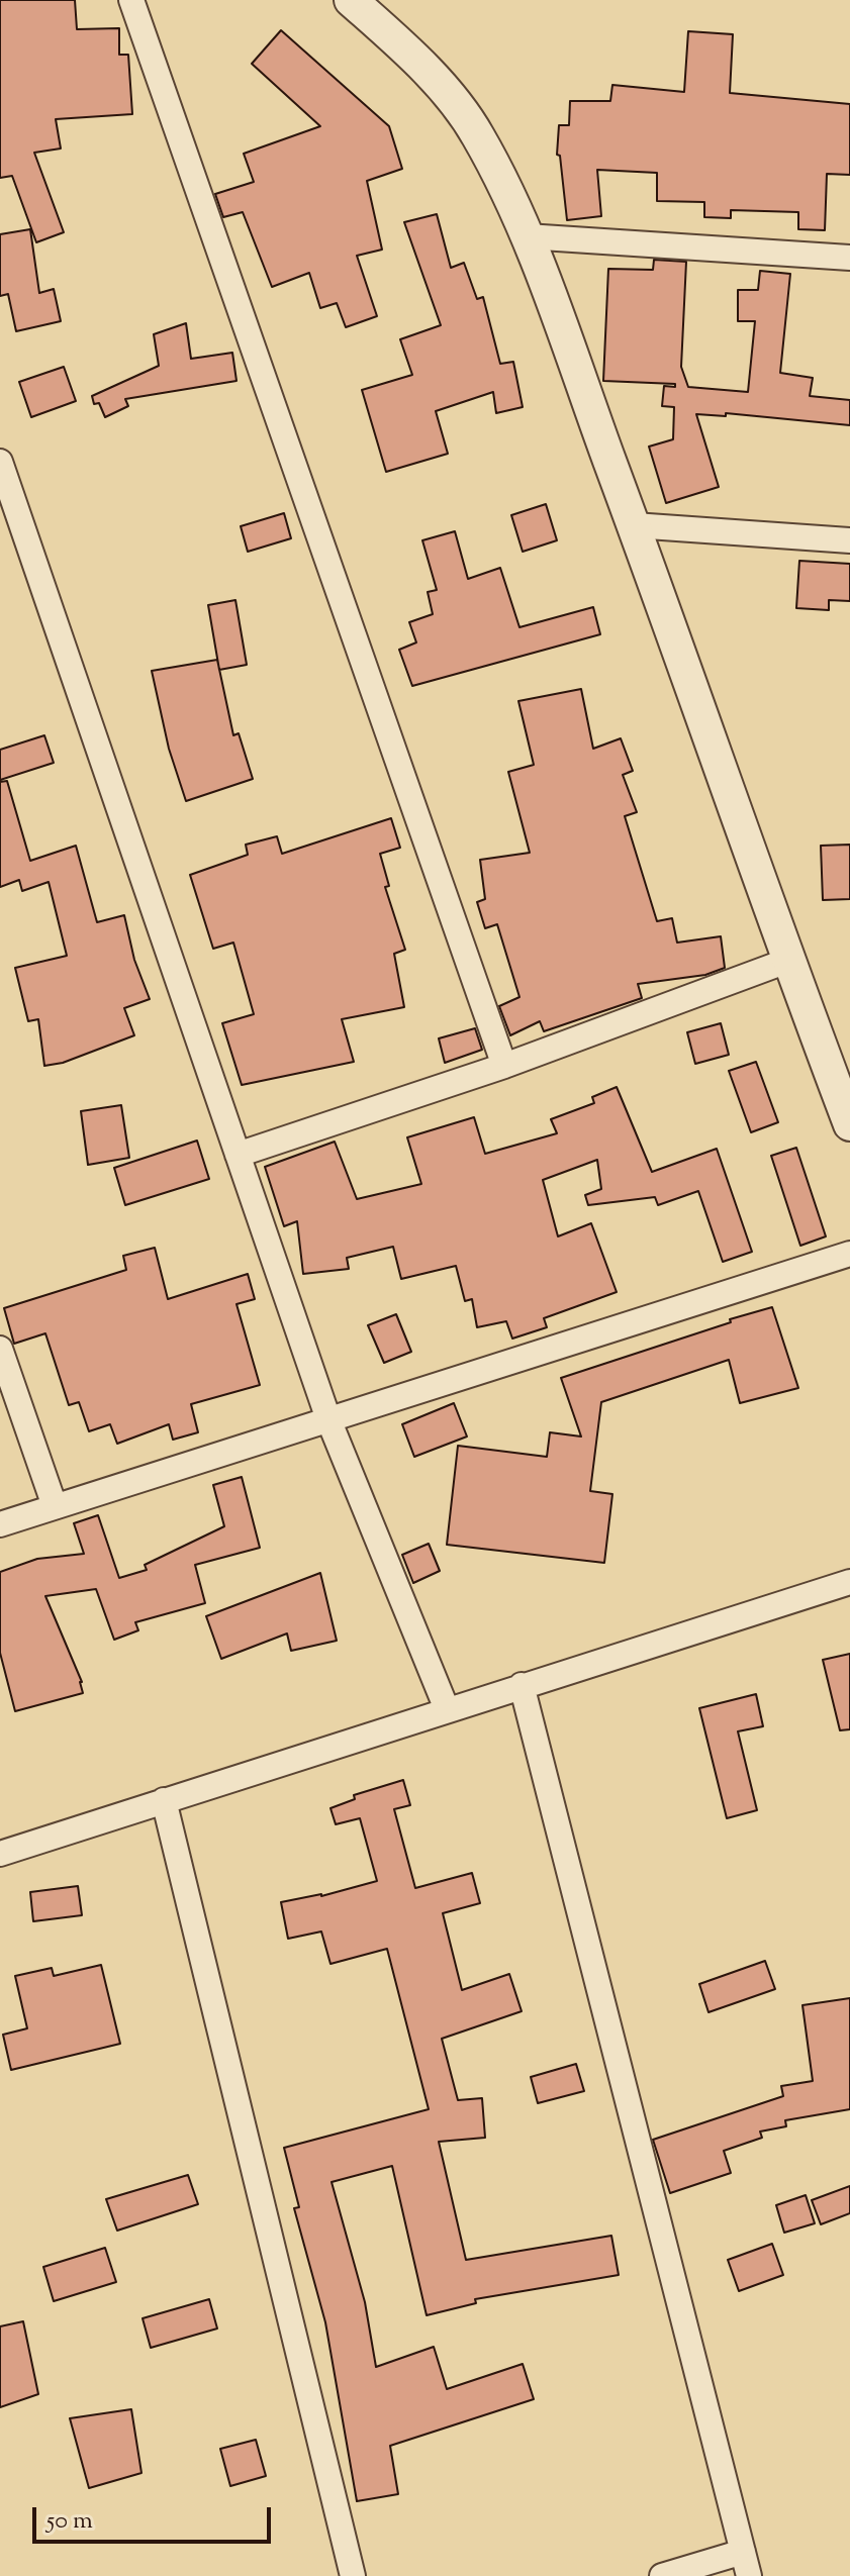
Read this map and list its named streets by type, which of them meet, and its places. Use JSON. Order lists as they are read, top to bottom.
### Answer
{
  "scale_bar": "50 m"
}
